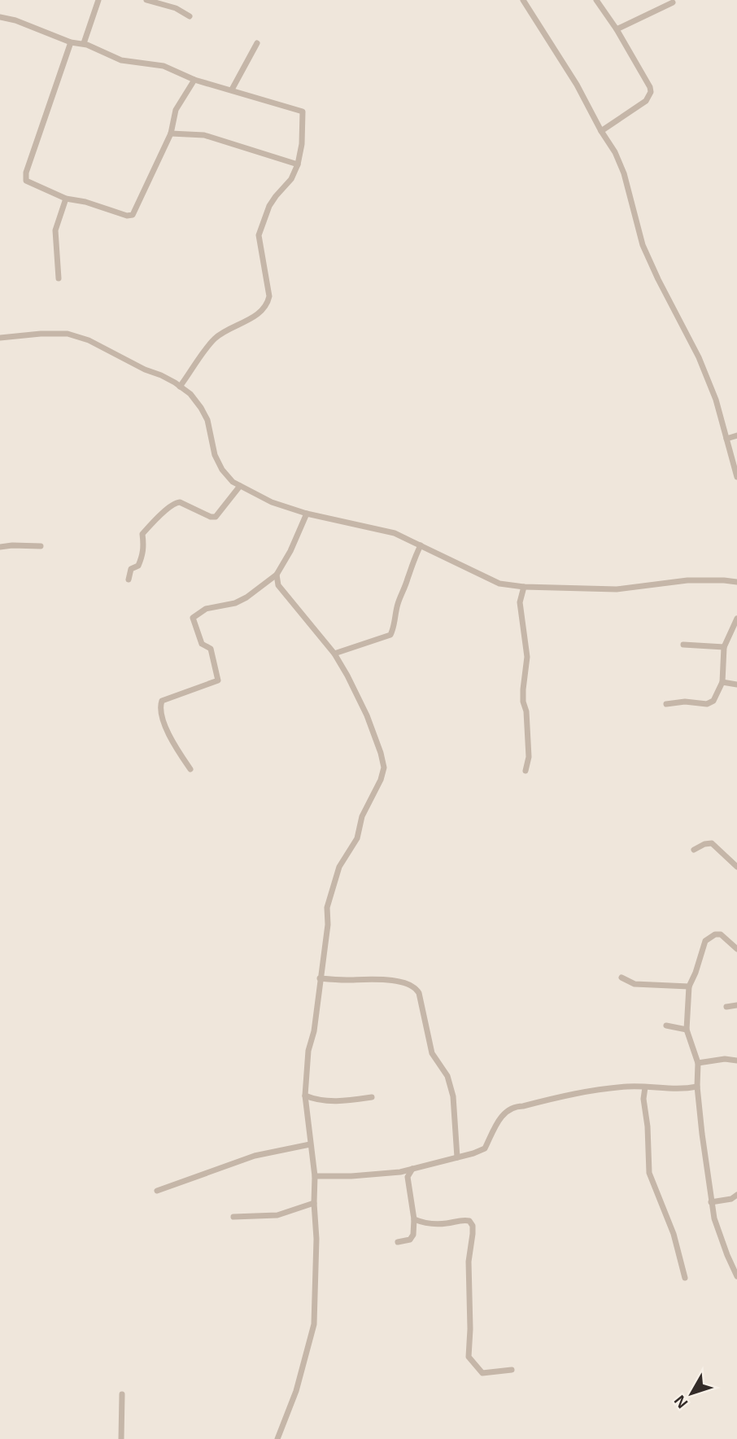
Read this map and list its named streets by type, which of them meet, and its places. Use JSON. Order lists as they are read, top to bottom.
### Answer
{
  "north": "bottom left"
}
